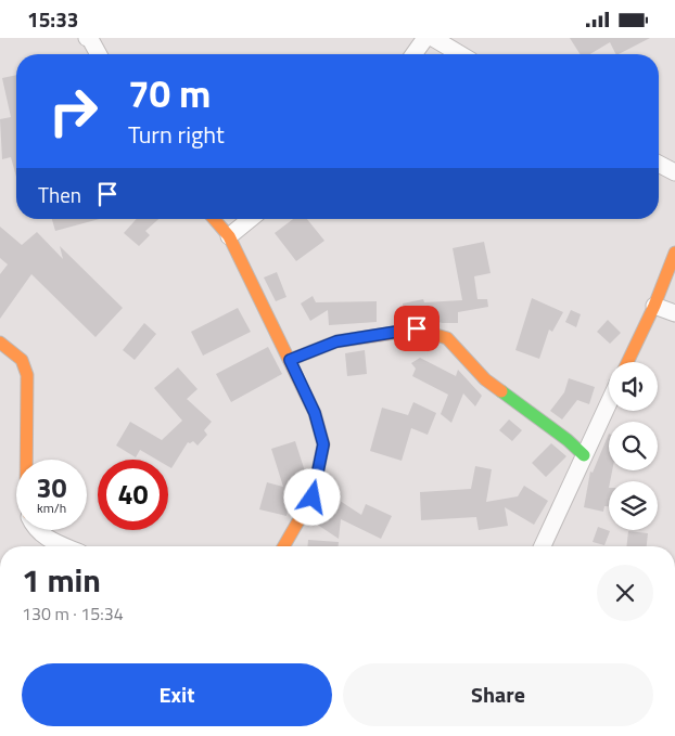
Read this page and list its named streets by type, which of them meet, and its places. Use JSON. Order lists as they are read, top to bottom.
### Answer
{
  "page": {
    "status": "15:33",
    "turn": ["70 m", "Turn right"],
    "then": "Then",
    "speed": "30 km/h",
    "limit": "40",
    "heading": ["1 min", "130 m · 15:34"],
    "buttons": ["Exit", "Share"]
  }
}
